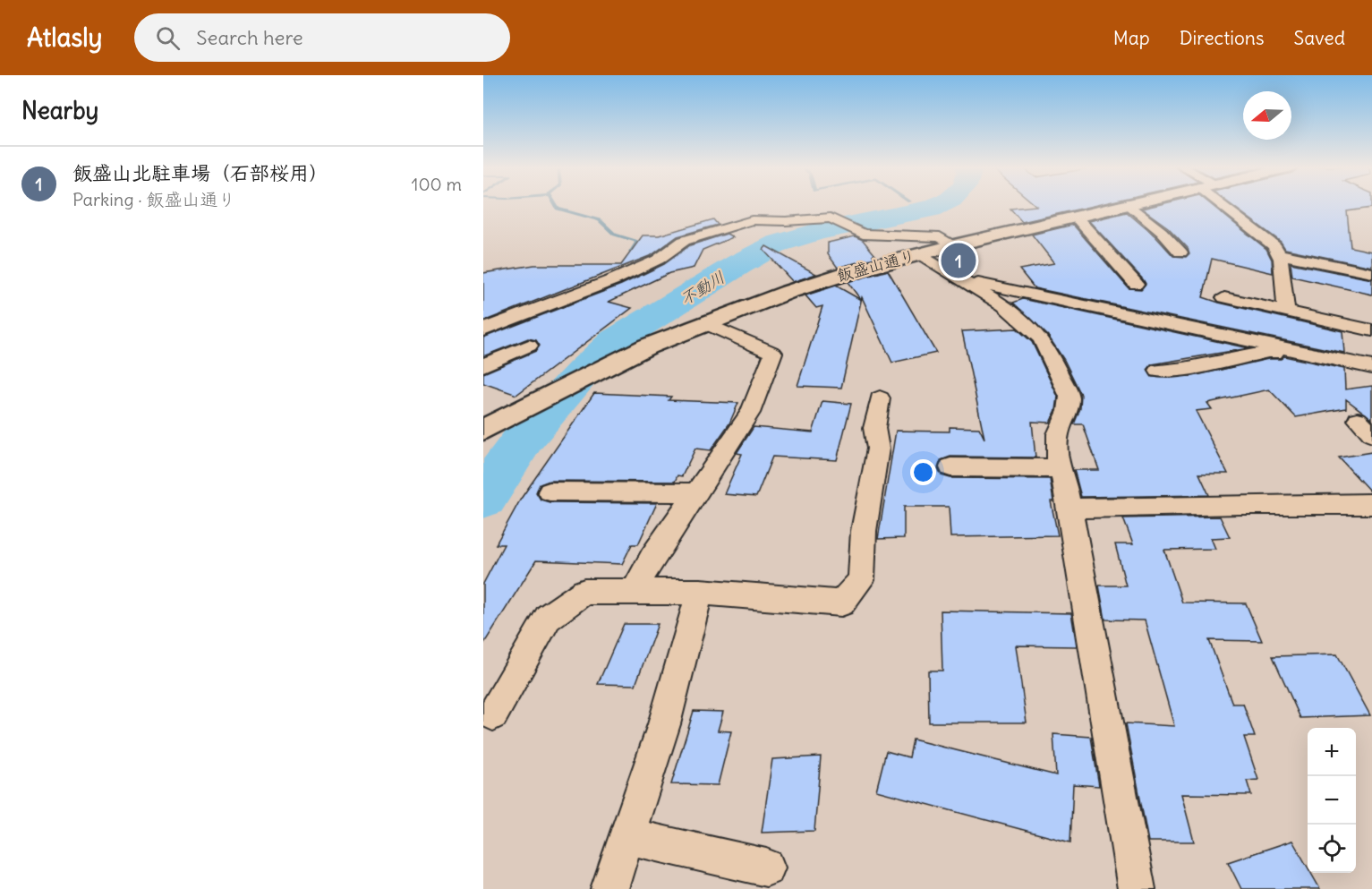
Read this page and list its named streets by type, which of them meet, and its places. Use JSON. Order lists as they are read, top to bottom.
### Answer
{
  "streets": {
    "street": ["飯盛山通り"]
  },
  "water": ["不動川"],
  "north": "left",
  "page": {
    "header": "Atlasly",
    "search": "Search here",
    "nav": ["Map", "Directions", "Saved"],
    "heading": "Nearby",
    "list": [
      {
        "mark": "1",
        "name": "飯盛山北駐車場（石部桜用）",
        "note": "Parking · 飯盛山通り",
        "value": "100 m"
      }
    ],
    "pins": "1",
    "map_buttons": ["+", "−"]
  }
}
